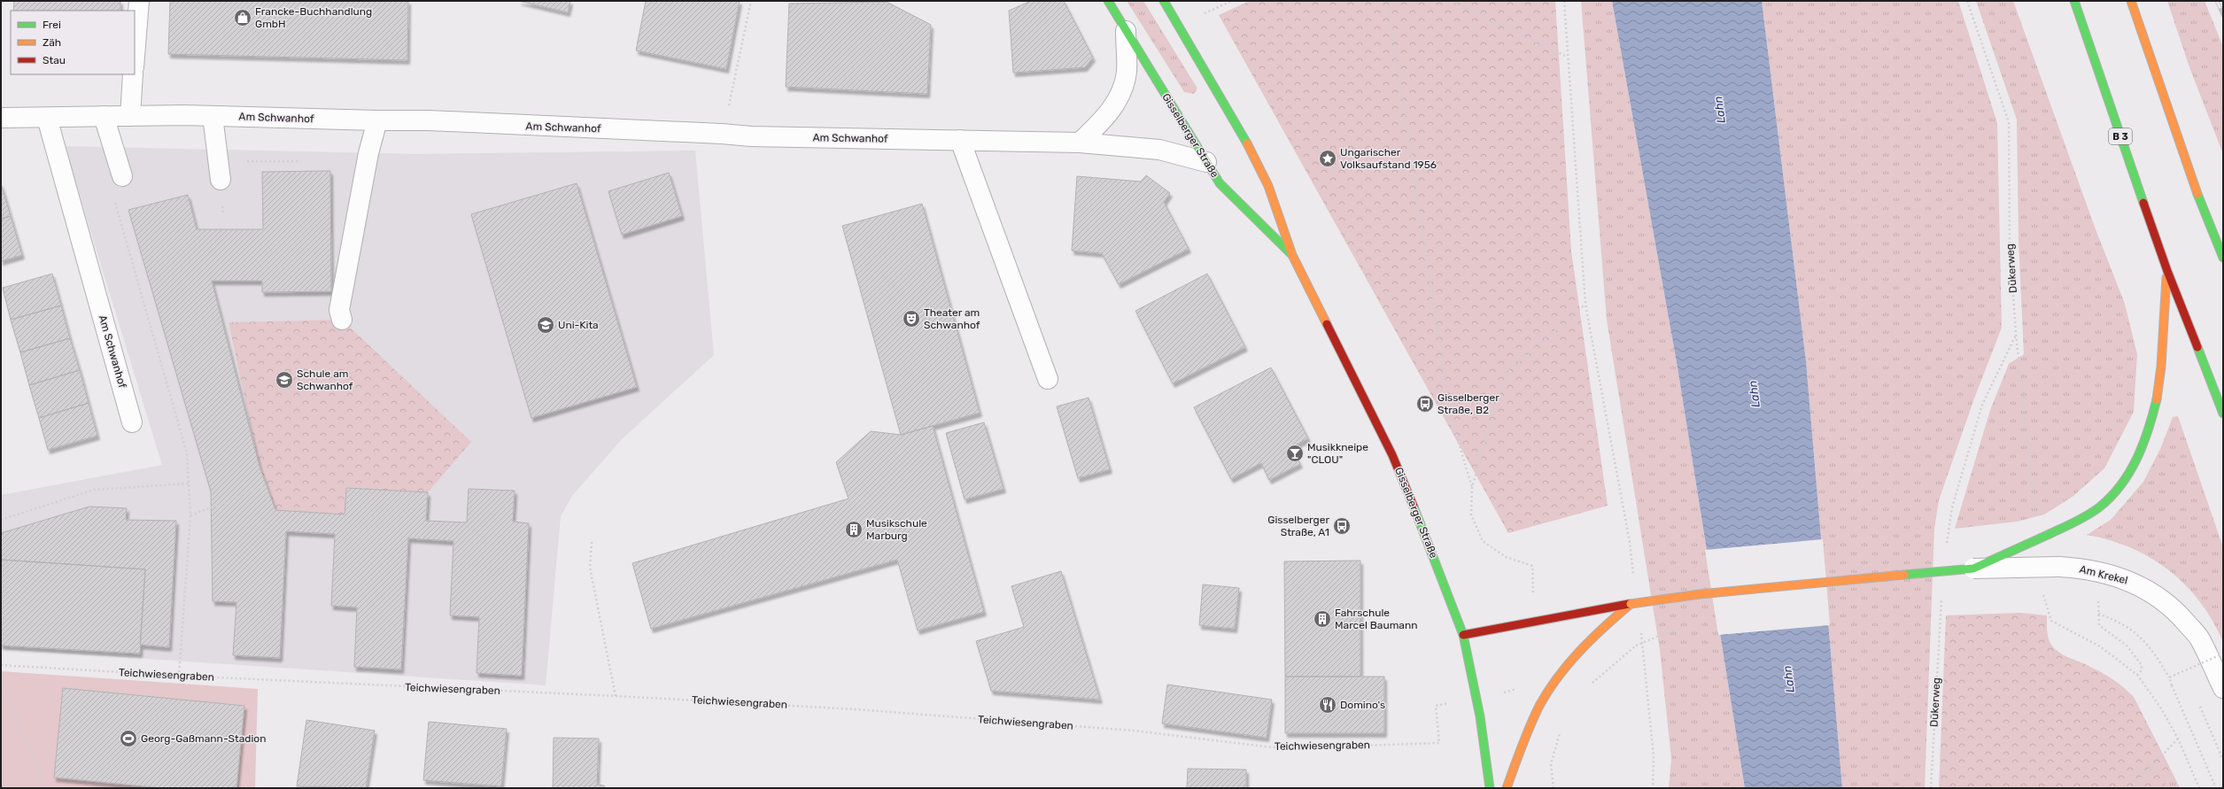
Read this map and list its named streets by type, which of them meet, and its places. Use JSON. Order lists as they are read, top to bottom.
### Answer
{
  "streets": {
    "main road": ["Gisselberger Straße", "B 3"],
    "street": ["Am Schwanhof", "Am Krekel"],
    "path": ["Dükerweg", "Teichwiesengraben"]
  },
  "crossings": [
    ["Am Schwanhof", "Gisselberger Straße"]
  ],
  "water": ["Lahn"],
  "places": {
    "shop": ["Francke-Buchhandlung GmbH"],
    "place": ["Ungarischer Volksaufstand 1956"],
    "theatre": ["Theater am Schwanhof"],
    "school or university": ["Uni-Kita", "Schule am Schwanhof"],
    "bus stop": ["Gisselberger Straße, B2", "Gisselberger Straße, A1"],
    "bar": ["Musikkneipe \"CLOU\""],
    "building": ["Musikschule Marburg", "Fahrschule Marcel Baumann"],
    "restaurant": ["Domino's"],
    "sports": ["Georg-Gaßmann-Stadion"]
  },
  "legend": ["Frei", "Zäh", "Stau"]
}
